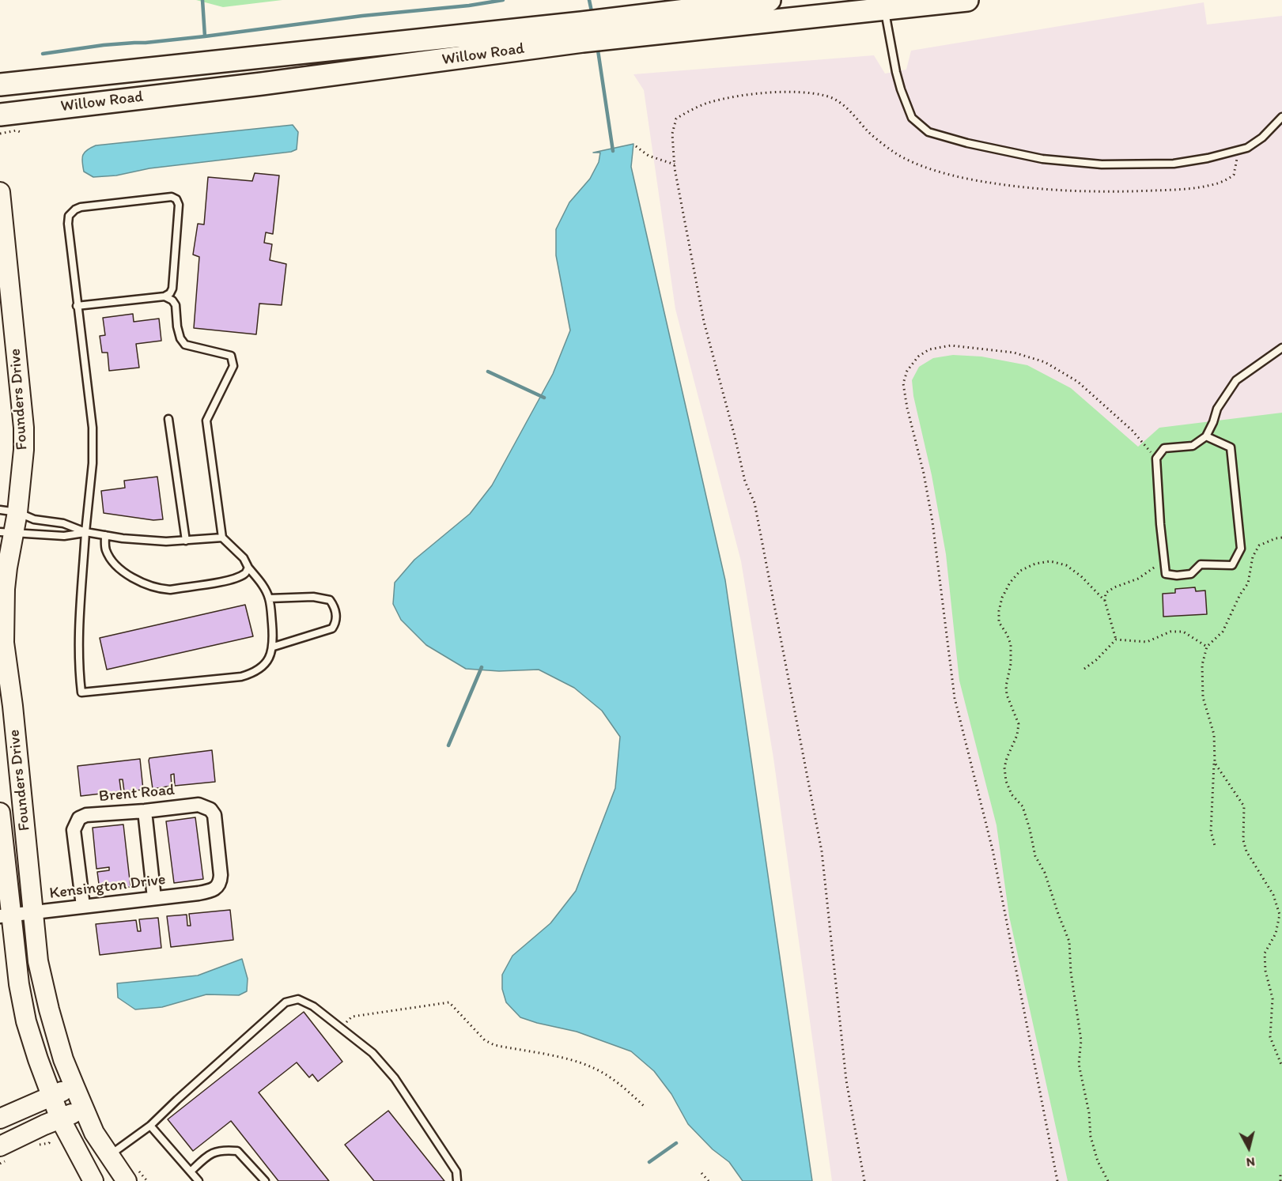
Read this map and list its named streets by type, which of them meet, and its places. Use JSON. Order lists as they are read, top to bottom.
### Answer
{
  "streets": {
    "main road": ["Willow Road", "Founders Drive"],
    "street": ["Brent Road", "Kensington Drive"]
  },
  "crossings": [
    ["Founders Drive", "Kensington Drive"],
    ["Brent Road", "Kensington Drive"]
  ],
  "north": "bottom"
}
